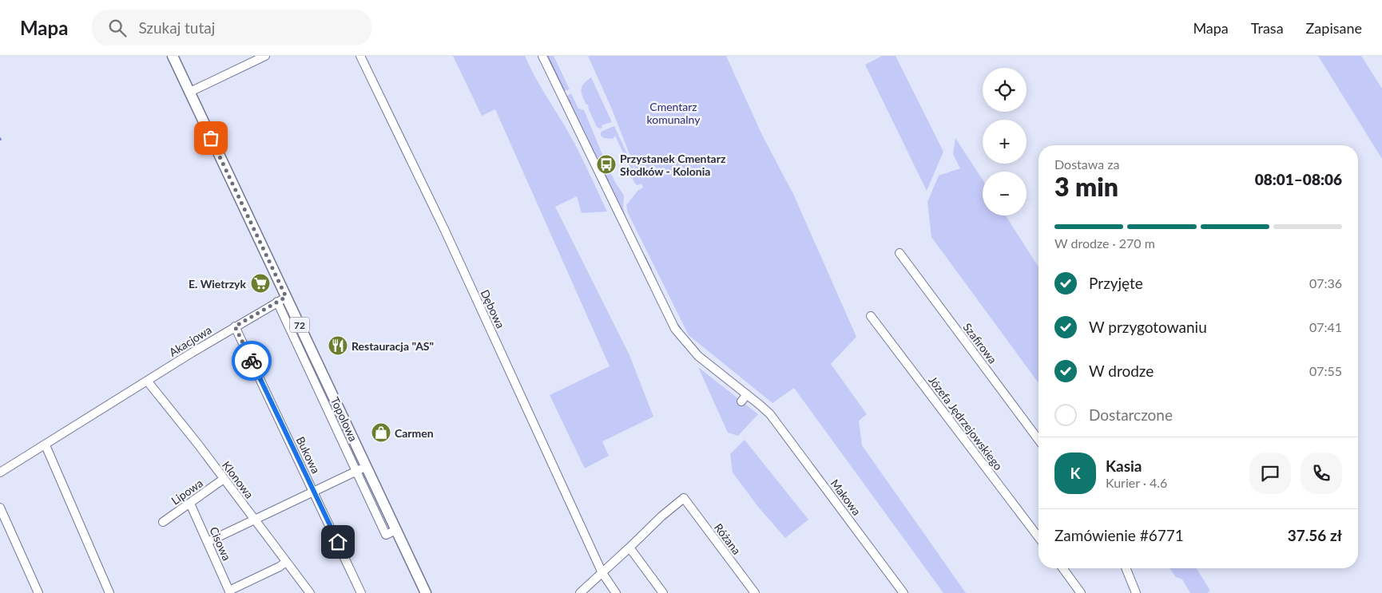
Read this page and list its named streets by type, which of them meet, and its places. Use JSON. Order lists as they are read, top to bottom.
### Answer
{
  "streets": {
    "main road": ["72"],
    "street": [
      "Dębowa",
      "Akacjowa",
      "Szafirowa",
      "Topolowa",
      "Józefa Jędrzejowskiego",
      "Bukowa",
      "Klonowa",
      "Lipowa",
      "Makowa",
      "Różana",
      "Cisowa"
    ]
  },
  "crossings": [
    ["72", "Akacjowa"],
    ["72", "Topolowa"],
    ["Akacjowa", "Topolowa"],
    ["Akacjowa", "Bukowa"],
    ["Akacjowa", "Klonowa"],
    ["Klonowa", "Lipowa"],
    ["Lipowa", "Cisowa"]
  ],
  "parks": ["Cmentarz komunalny"],
  "places": {
    "bus stop": ["Przystanek Cmentarz Słodków - Kolonia"],
    "supermarket": ["E. Wietrzyk"],
    "restaurant": ["Restauracja \"AS\""],
    "shop": ["Carmen"]
  },
  "page": {
    "header": "Mapa",
    "search": "Szukaj tutaj",
    "nav": ["Mapa", "Trasa", "Zapisane"],
    "map_buttons": ["+", "−"],
    "heading": ["3 min", "Dostawa za", "08:01–08:06"],
    "panel": [
      "Kasia",
      "Kurier · 4.6",
      "Zamówienie #6771",
      "37.56 zł"
    ],
    "bar": "W drodze · 270 m",
    "list": [
      ["Przyjęte", "07:36"],
      ["W przygotowaniu", "07:41"],
      ["W drodze", "07:55"],
      "Dostarczone"
    ],
    "round": "K"
  }
}
